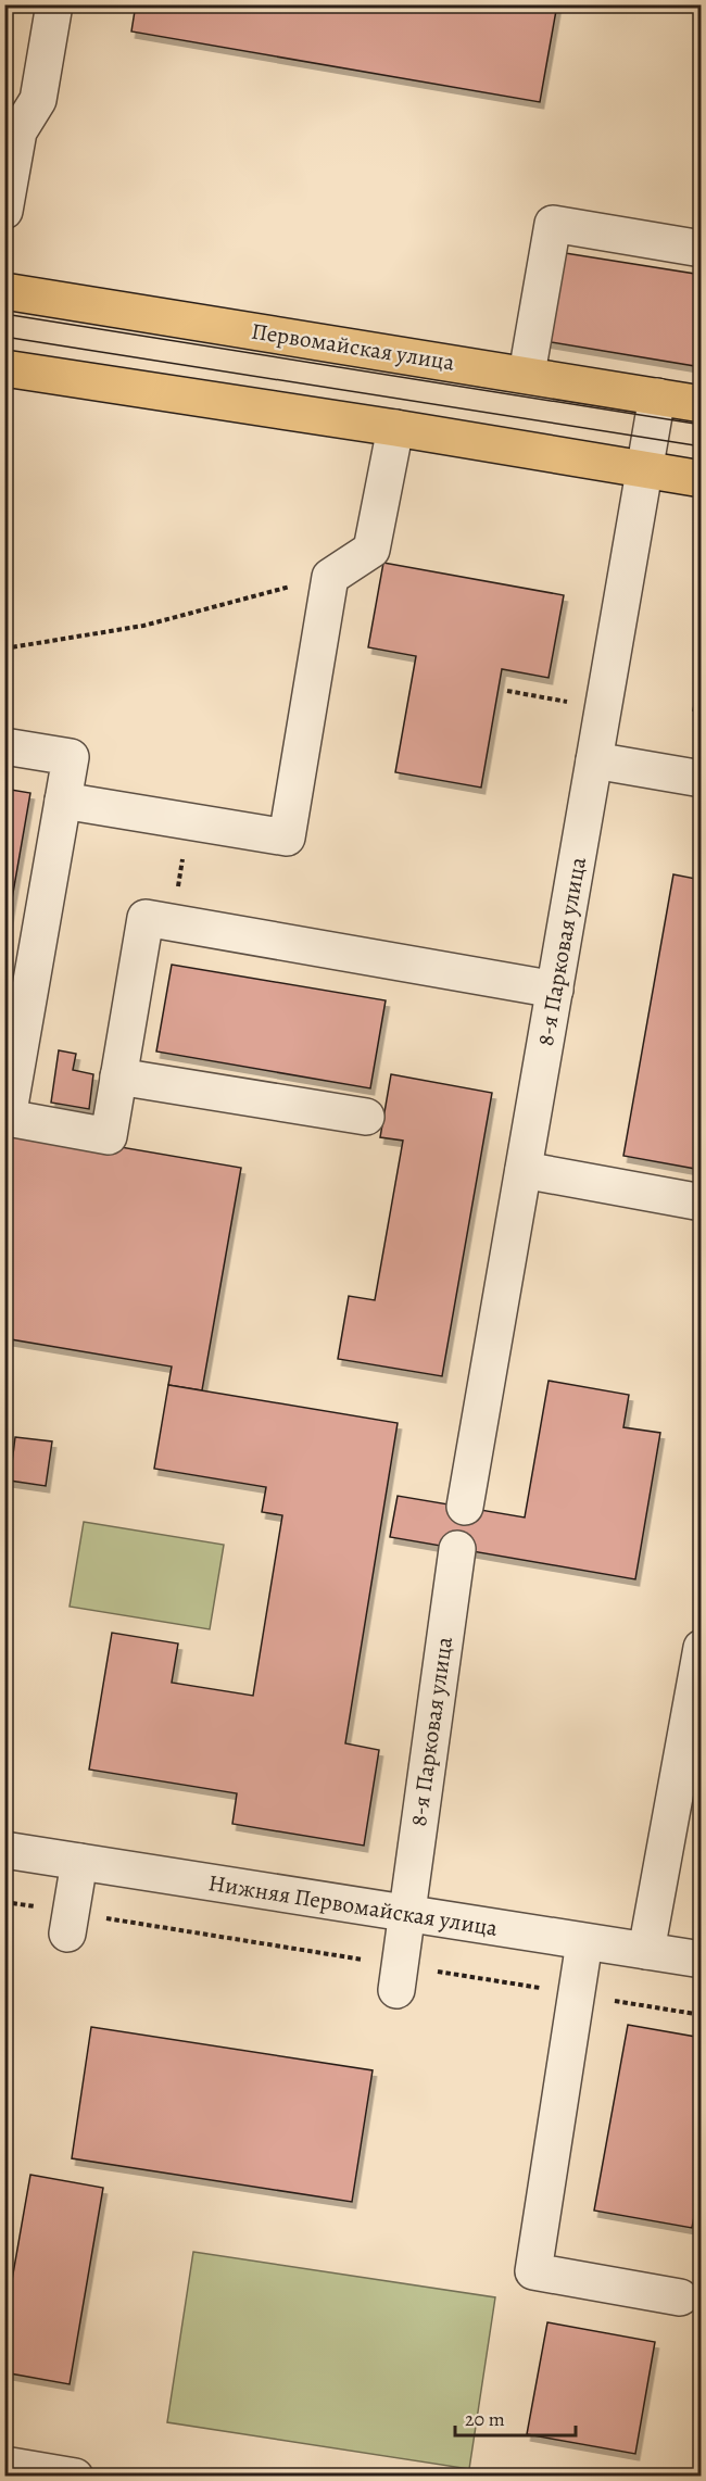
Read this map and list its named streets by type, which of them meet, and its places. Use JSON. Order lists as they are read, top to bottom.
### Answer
{
  "streets": {
    "main road": ["Первомайская улица"],
    "street": ["8-я Парковая улица", "Нижняя Первомайская улица"]
  },
  "crossings": [
    ["Первомайская улица", "8-я Парковая улица"],
    ["8-я Парковая улица", "Нижняя Первомайская улица"]
  ],
  "scale_bar": "20 m"
}
